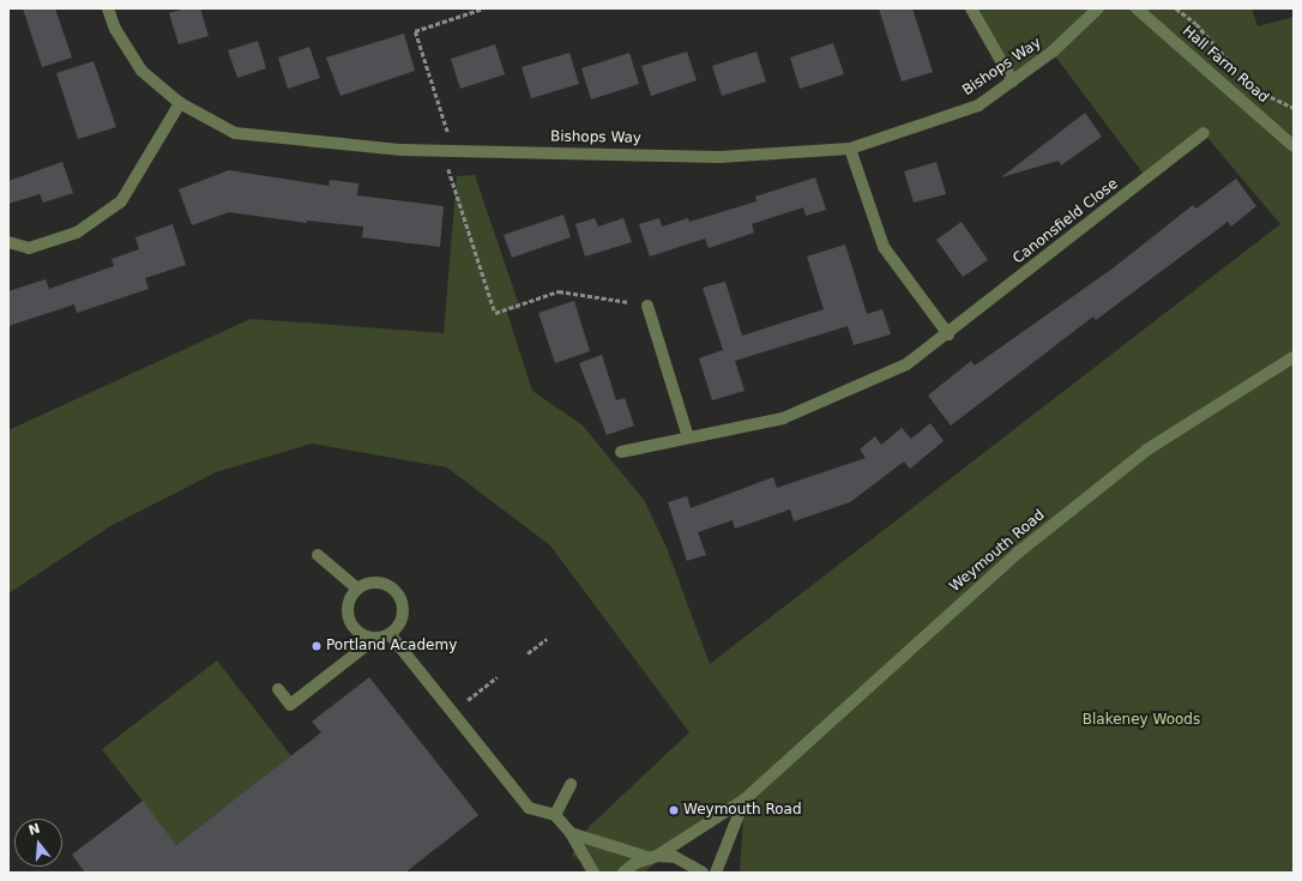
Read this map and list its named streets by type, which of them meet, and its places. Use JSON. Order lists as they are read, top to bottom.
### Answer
{
  "streets": {
    "street": [
      "Hall Farm Road",
      "Bishops Way",
      "Canonsfield Close",
      "Weymouth Road"
    ]
  },
  "parks": ["Blakeney Woods"],
  "places": ["Portland Academy", "Weymouth Road"],
  "north": "top"
}
